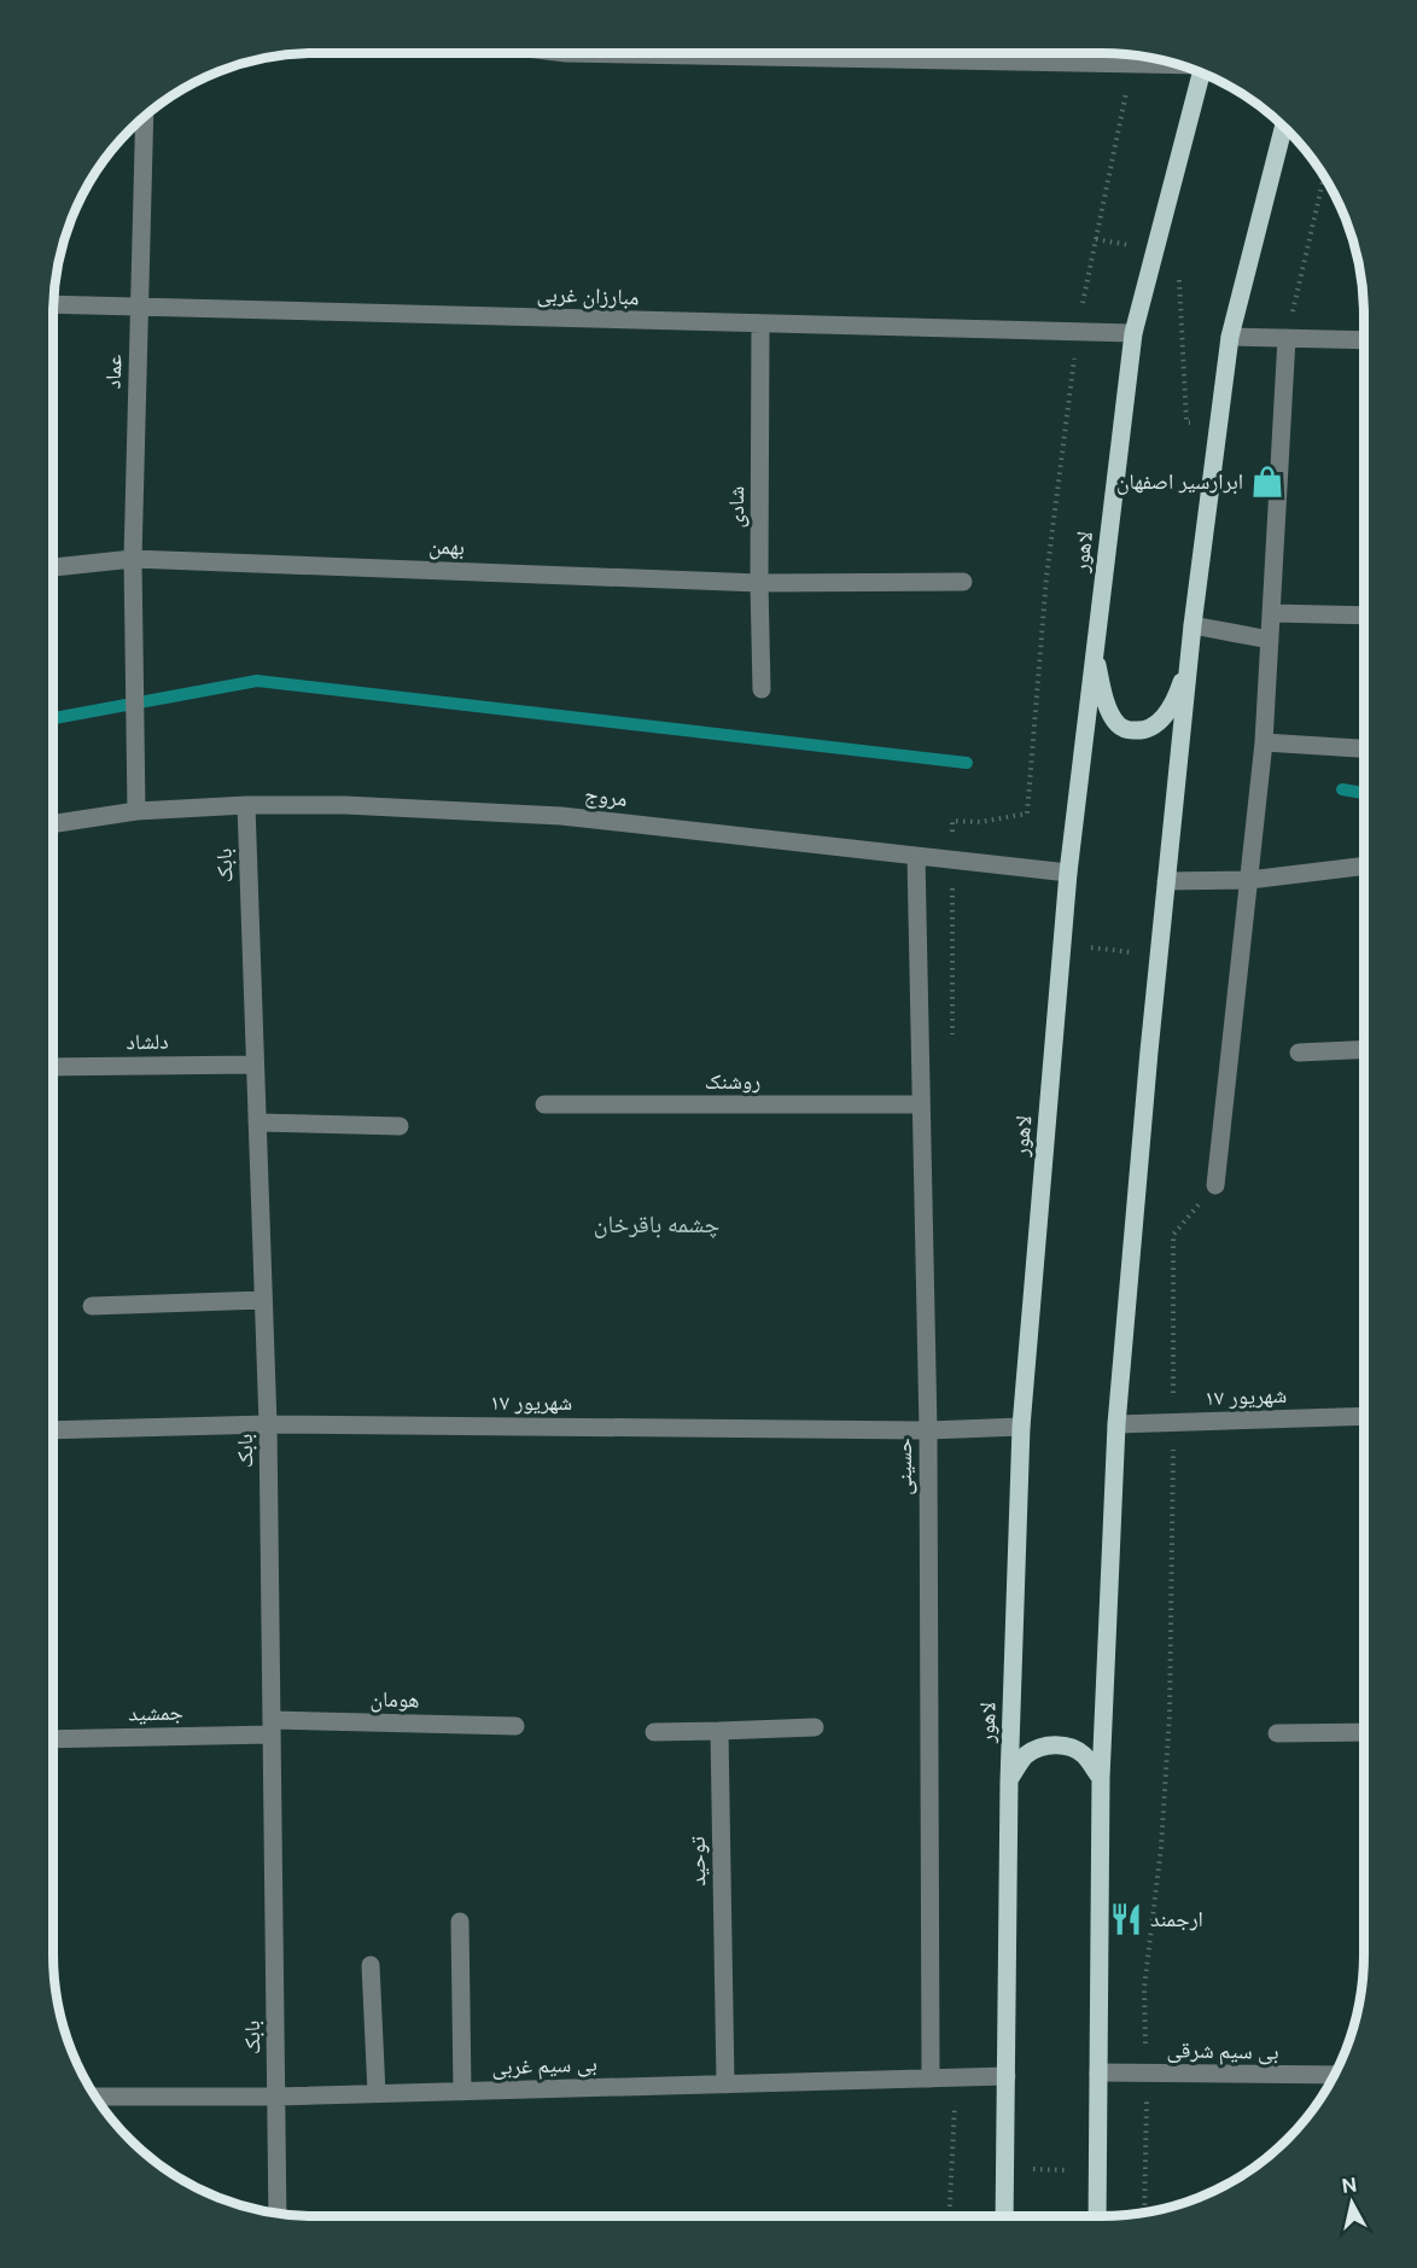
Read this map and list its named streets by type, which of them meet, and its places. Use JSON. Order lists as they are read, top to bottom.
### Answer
{
  "streets": {
    "main road": ["لاهور"],
    "street": [
      "مبارزان غربی",
      "عماد",
      "شادی",
      "بهمن",
      "مروج",
      "بابک",
      "دلشاد",
      "روشنک",
      "۱۷ شهریور",
      "حسینی",
      "هومان",
      "جمشید",
      "توحید",
      "بی سیم شرقی",
      "بی سیم غربی"
    ]
  },
  "crossings": [
    ["مبارزان غربی", "عماد"],
    ["مبارزان غربی", "شادی"],
    ["مبارزان غربی", "لاهور"],
    ["عماد", "بهمن"],
    ["عماد", "مروج"],
    ["شادی", "بهمن"],
    ["لاهور", "مروج"],
    ["لاهور", "۱۷ شهریور"],
    ["لاهور", "بی سیم غربی"],
    ["مروج", "بابک"],
    ["مروج", "حسینی"],
    ["بابک", "دلشاد"],
    ["بابک", "۱۷ شهریور"],
    ["بابک", "هومان"],
    ["بابک", "جمشید"],
    ["بابک", "بی سیم غربی"],
    ["روشنک", "حسینی"],
    ["۱۷ شهریور", "حسینی"],
    ["حسینی", "بی سیم غربی"],
    ["هومان", "جمشید"],
    ["توحید", "بی سیم غربی"]
  ],
  "districts": ["چشمه باقرخان"],
  "places": {
    "shop": ["ابرارسیر اصفهان"],
    "restaurant": ["ارجمند"]
  },
  "north": "top"
}
